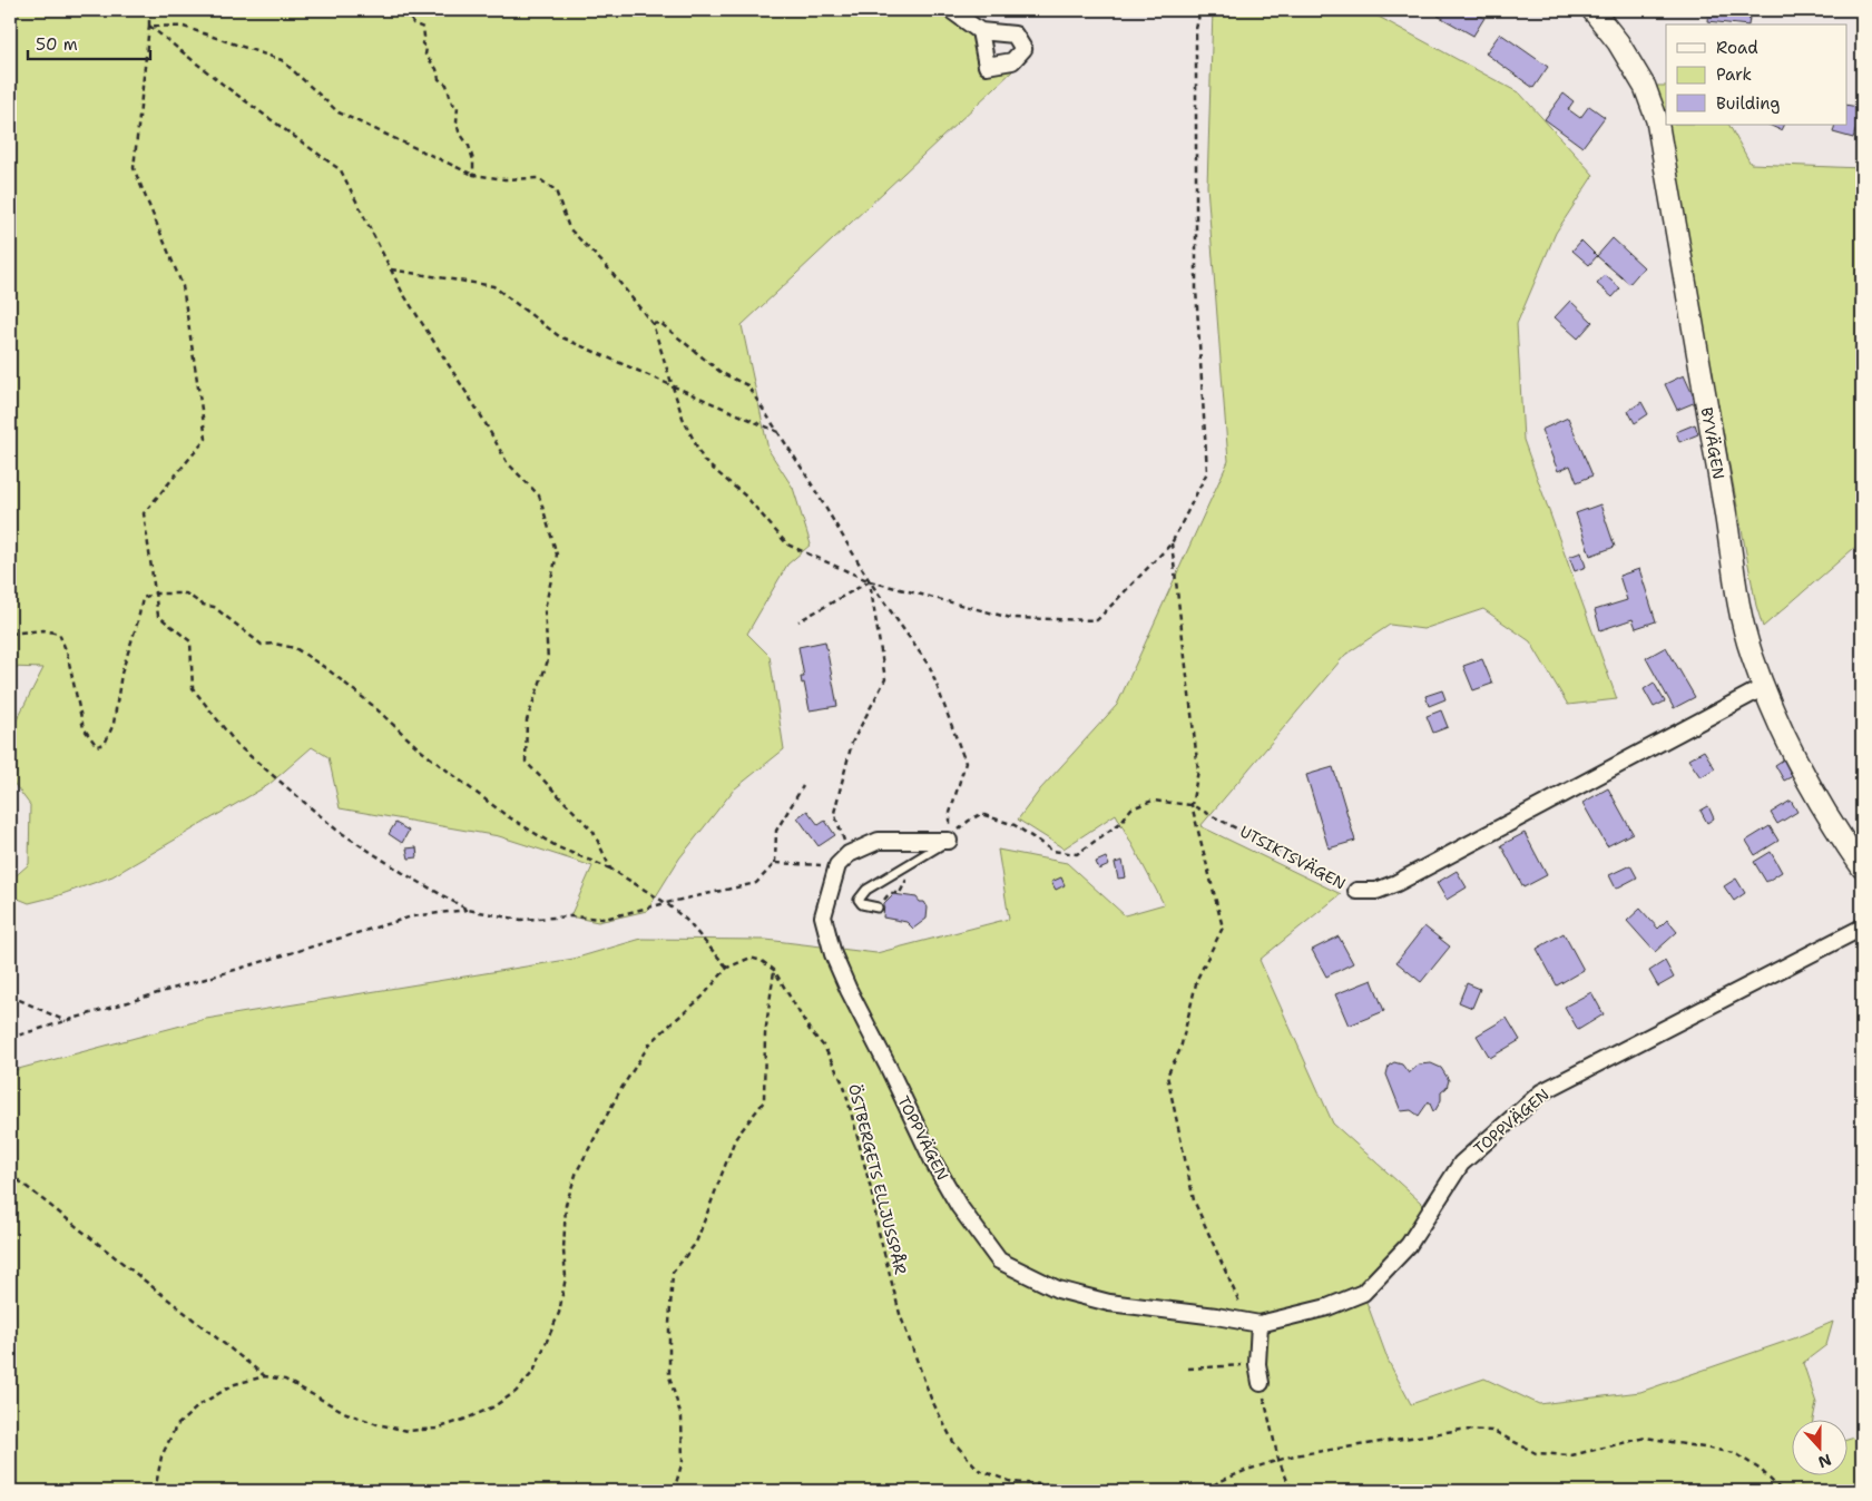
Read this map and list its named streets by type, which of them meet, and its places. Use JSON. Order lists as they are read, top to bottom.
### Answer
{
  "streets": {
    "street": ["BYVÄGEN", "UTSIKTSVÄGEN", "TOPPVÄGEN"],
    "path": ["ÖSTBERGETS ELLJUSSPÅR"]
  },
  "crossings": [
    ["BYVÄGEN", "UTSIKTSVÄGEN"]
  ],
  "legend": ["Road", "Park", "Building"],
  "scale_bar": "50 m",
  "north": "bottom"
}
